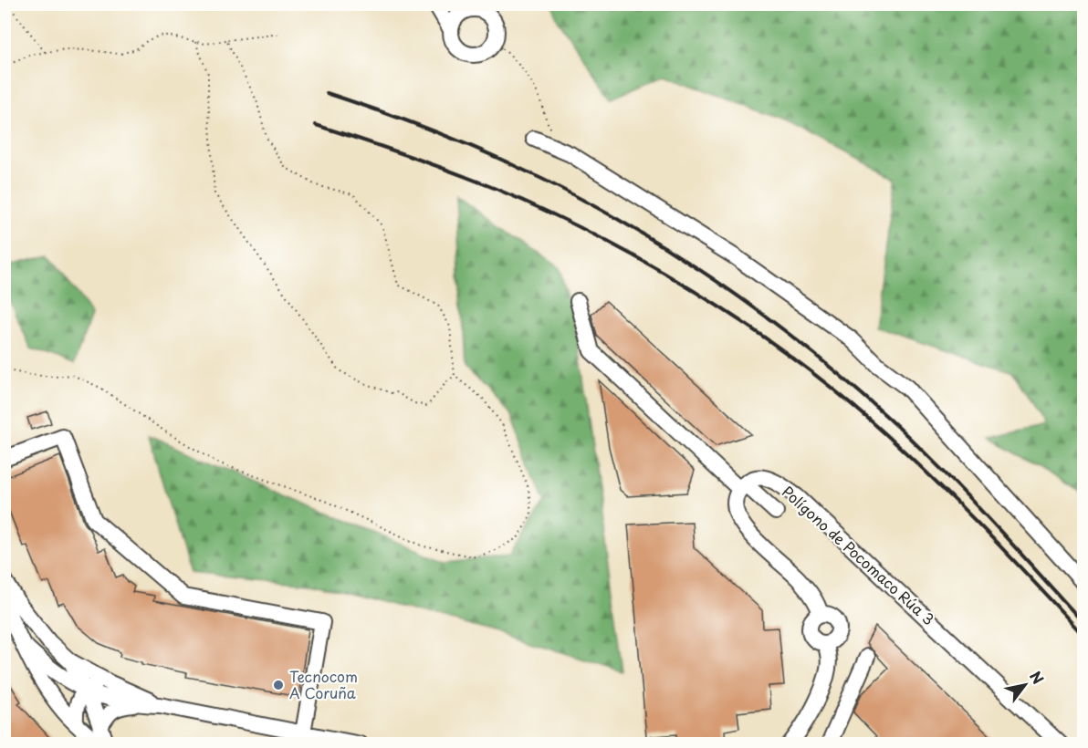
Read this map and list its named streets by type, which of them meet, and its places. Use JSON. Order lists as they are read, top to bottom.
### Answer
{
  "streets": {
    "street": ["Polígono de Pocomaco Rúa 3"]
  },
  "places": ["Tecnocom A Coruña"],
  "north": "top right"
}
